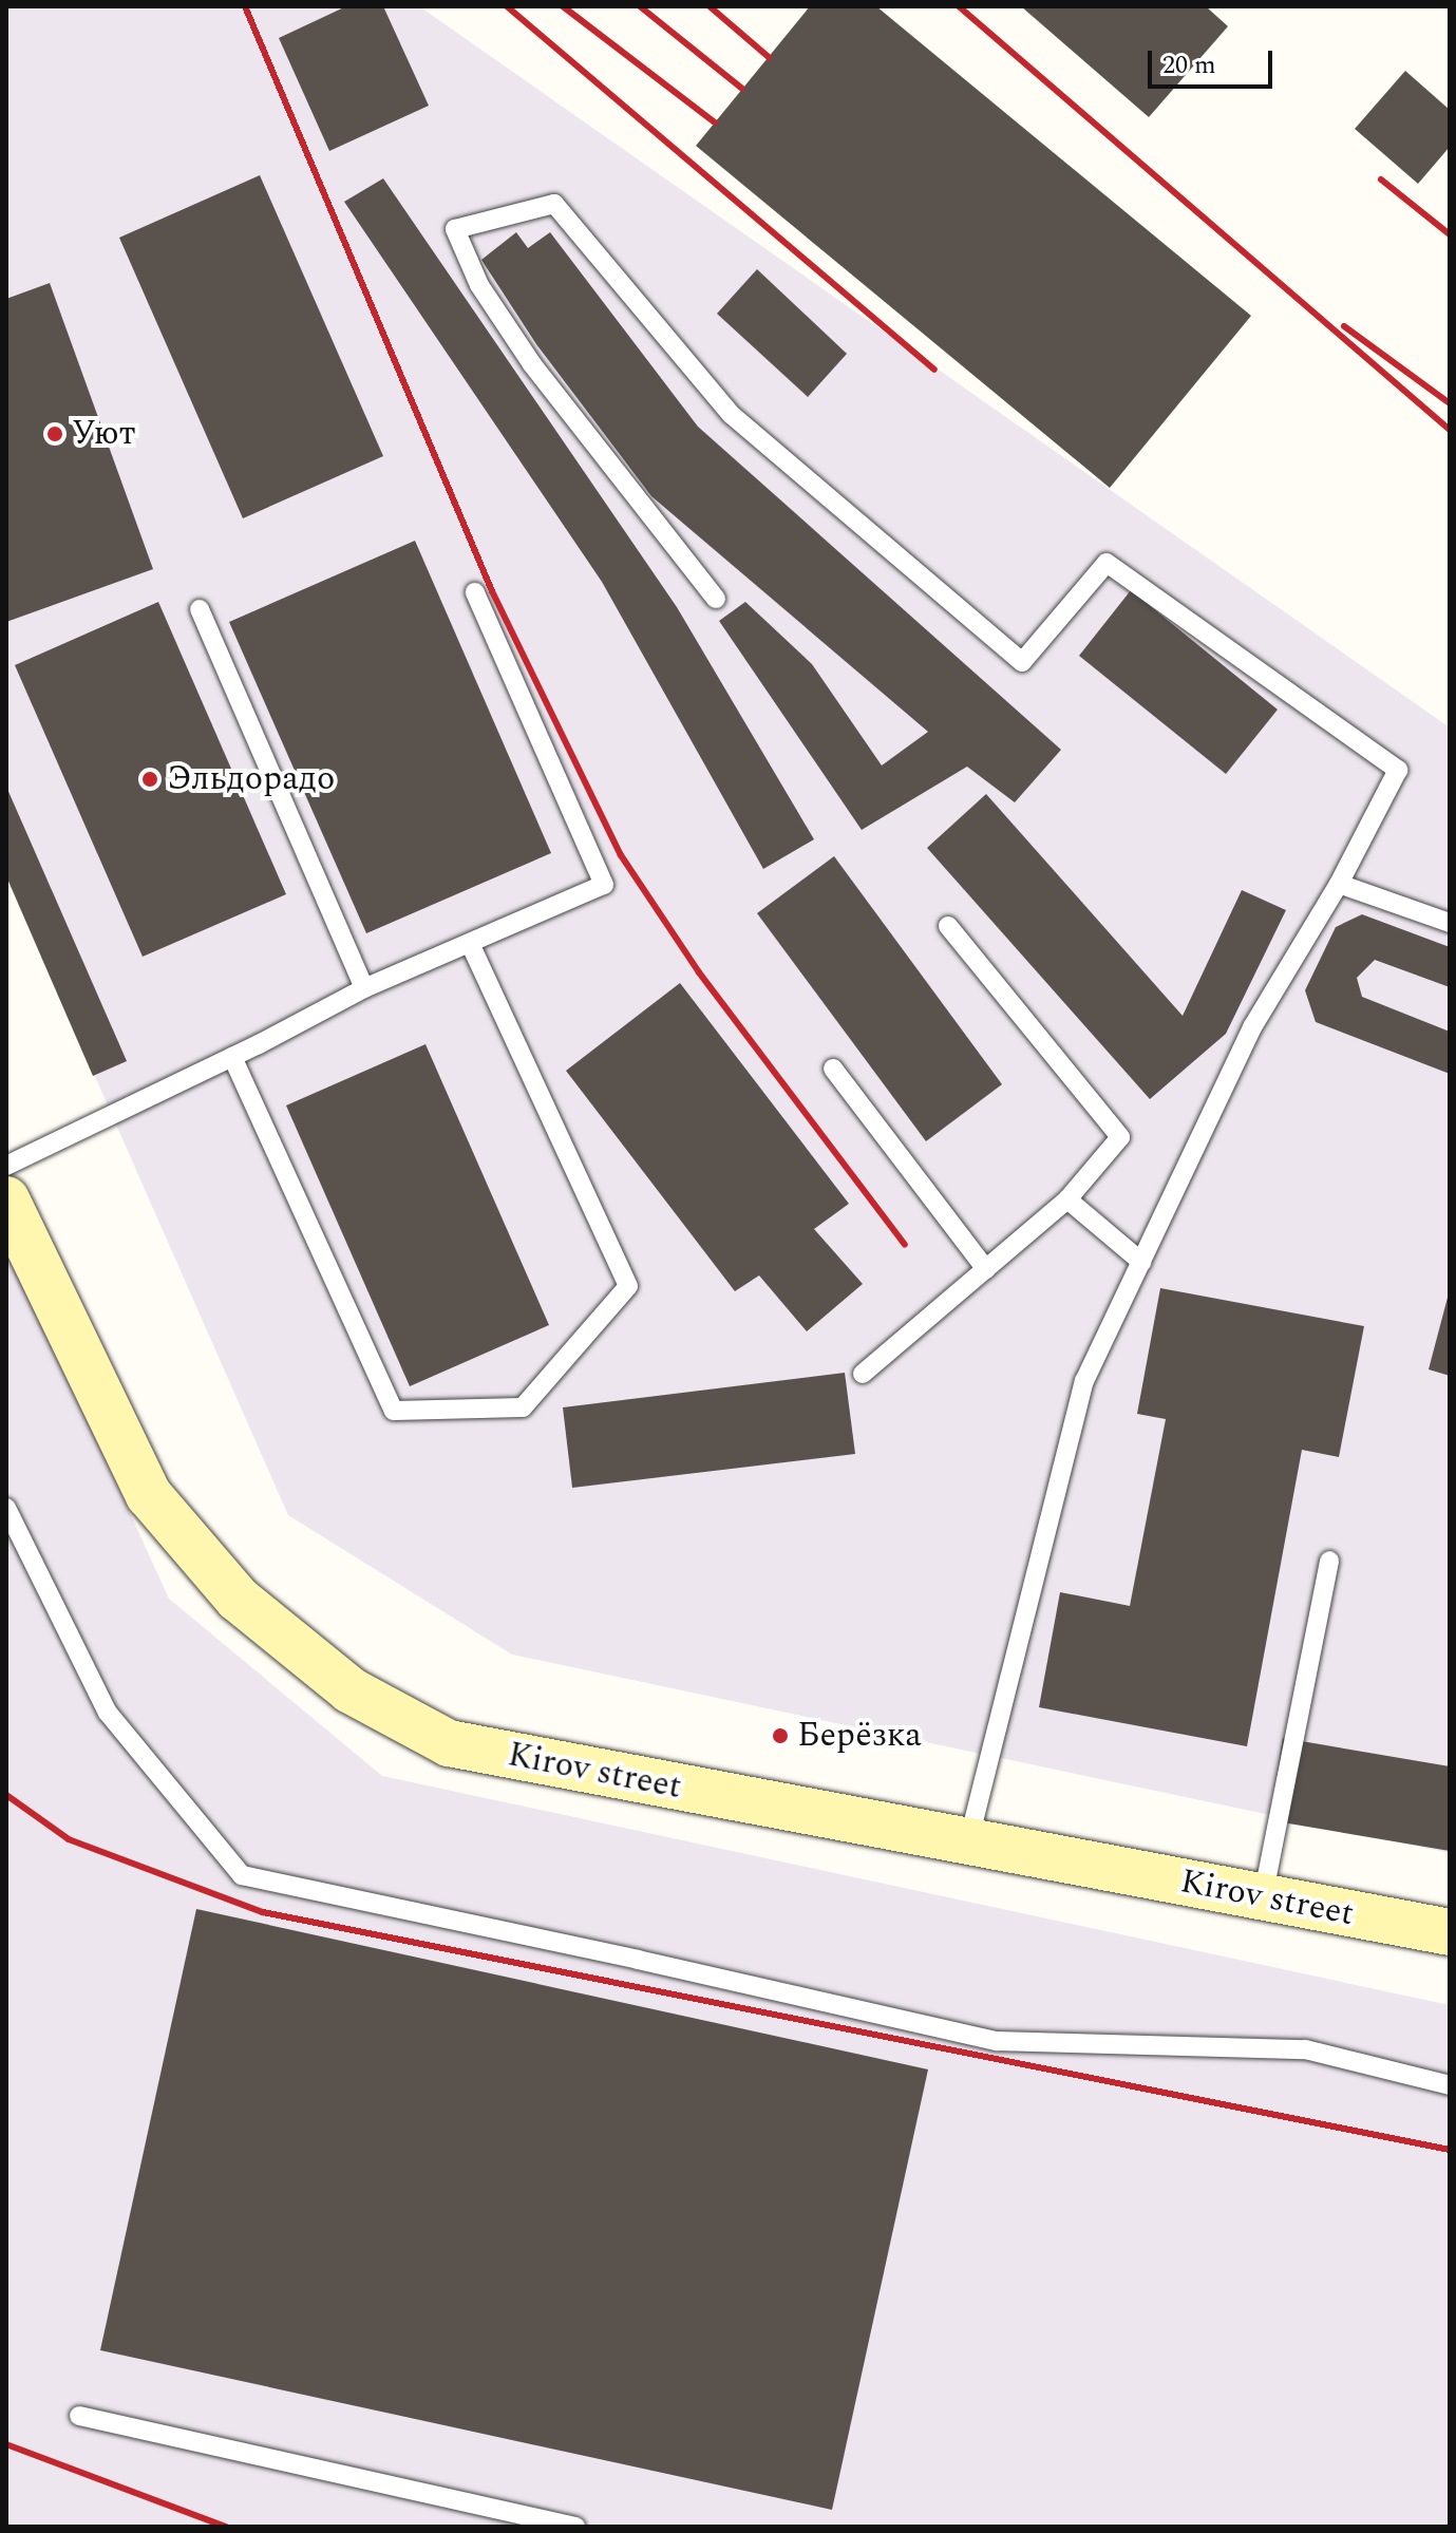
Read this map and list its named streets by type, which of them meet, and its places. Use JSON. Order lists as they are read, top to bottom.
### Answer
{
  "streets": {
    "main road": ["Kirov street"]
  },
  "places": ["Уют", "Эльдорадо", "Берёзка"],
  "scale_bar": "20 m"
}
